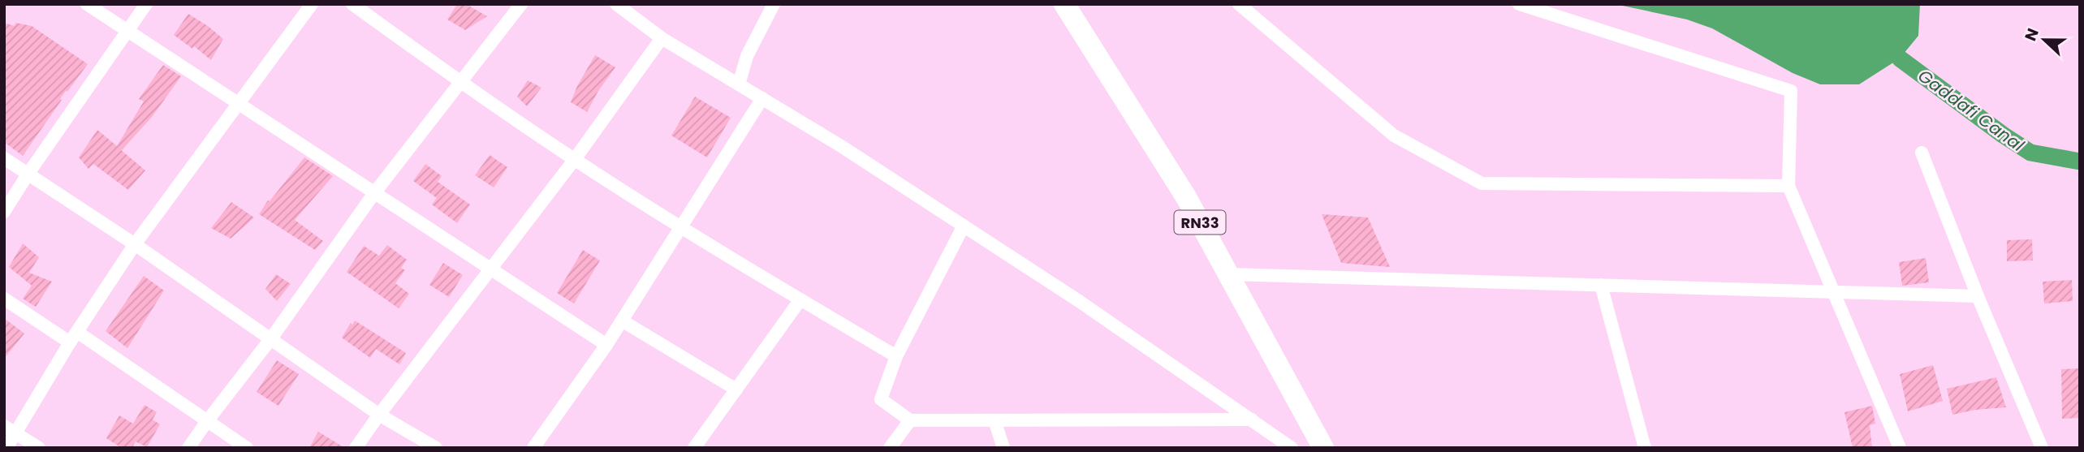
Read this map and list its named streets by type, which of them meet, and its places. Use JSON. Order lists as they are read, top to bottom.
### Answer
{
  "streets": {
    "main road": ["RN33"]
  },
  "water": ["Gaddafi Canal"],
  "north": "left"
}
